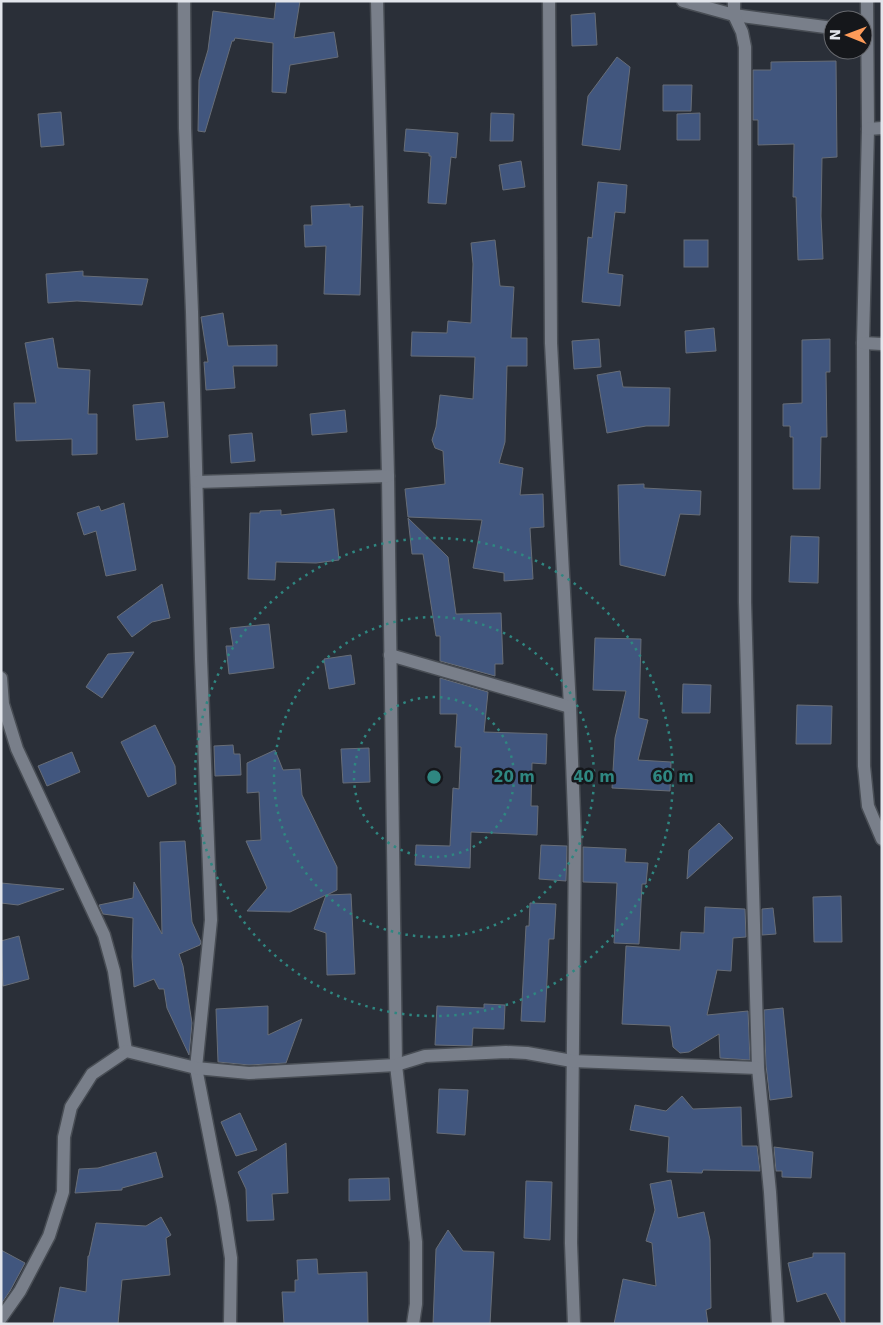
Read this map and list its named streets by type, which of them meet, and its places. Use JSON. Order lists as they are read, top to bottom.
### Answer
{
  "north": "left",
  "rings": ["20 m", "40 m", "60 m"]
}
